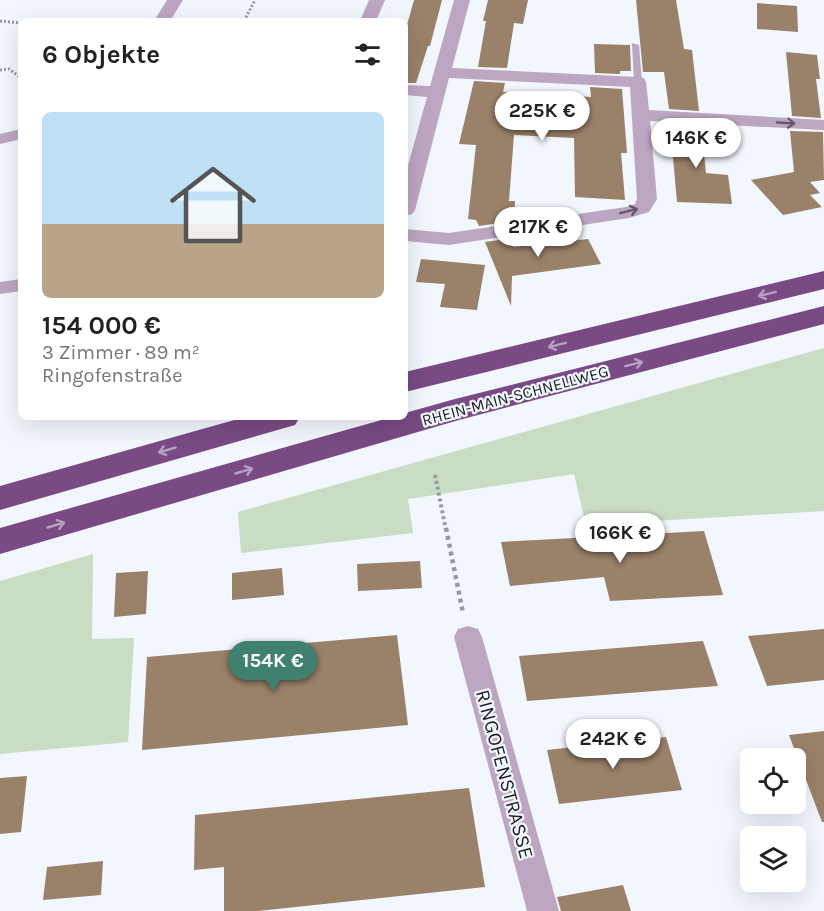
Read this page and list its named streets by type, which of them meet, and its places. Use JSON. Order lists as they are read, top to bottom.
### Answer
{
  "streets": {
    "highway": ["RHEIN-MAIN-SCHNELLWEG"],
    "street": ["RINGOFENSTRASSE"]
  },
  "page": {
    "heading": "6 Objekte",
    "list": [
      {
        "name": "154 000 €",
        "note": "3 Zimmer · 89 m² · Ringofenstraße"
      }
    ],
    "price": [
      "225K €",
      "146K €",
      "217K €",
      "166K €",
      "154K €",
      "242K €"
    ]
  }
}
